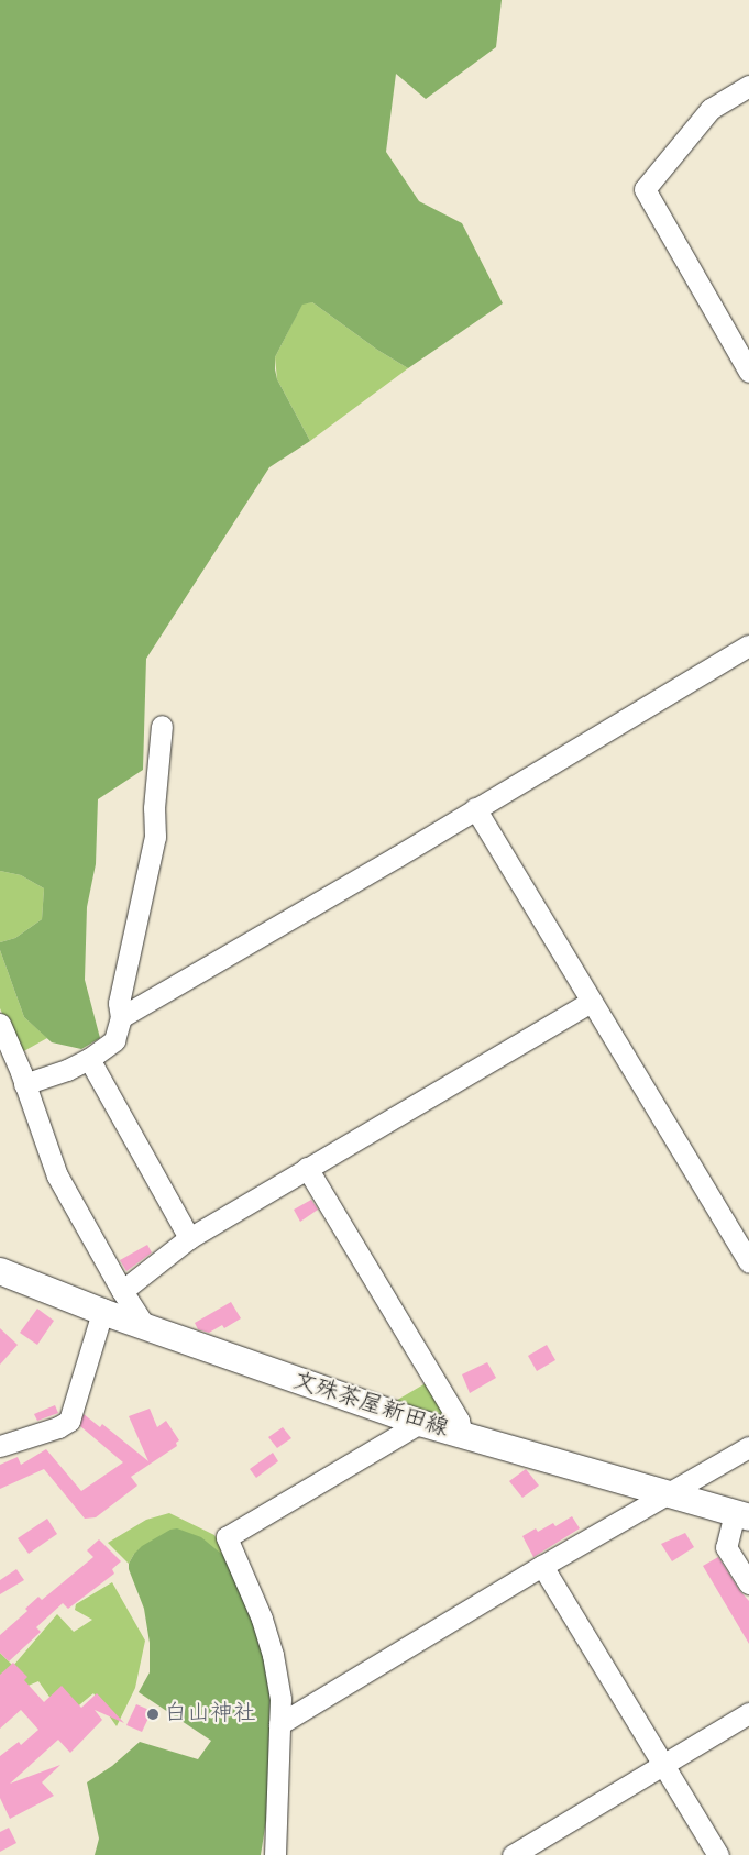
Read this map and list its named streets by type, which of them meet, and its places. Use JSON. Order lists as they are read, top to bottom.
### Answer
{
  "streets": {
    "main road": ["文殊茶屋新田線"]
  },
  "places": ["白山神社"]
}
